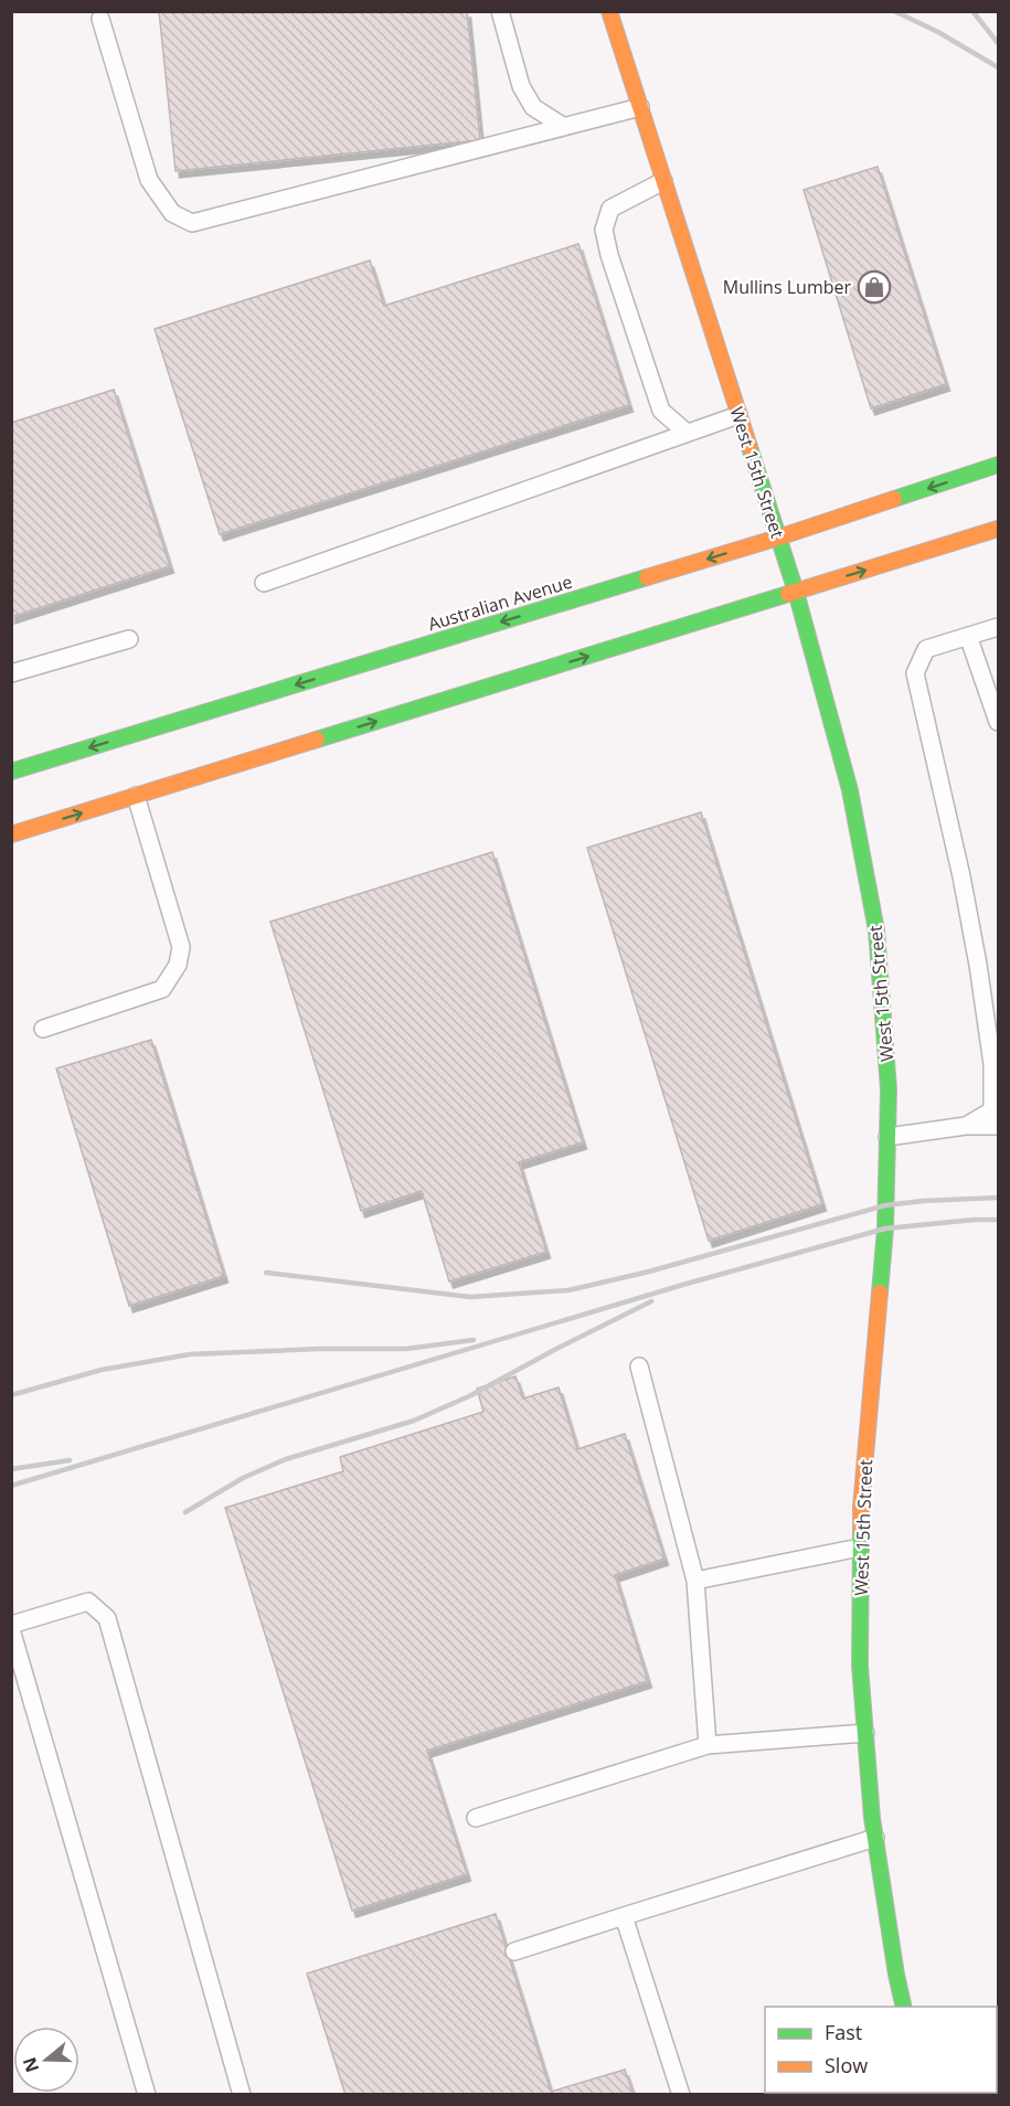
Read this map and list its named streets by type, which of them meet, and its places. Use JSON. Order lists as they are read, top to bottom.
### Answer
{
  "streets": {
    "street": ["West 15th Street", "Australian Avenue"]
  },
  "crossings": [
    ["West 15th Street", "Australian Avenue"]
  ],
  "places": {
    "shop": ["Mullins Lumber"]
  },
  "legend": ["Fast", "Slow"],
  "north": "left"
}
